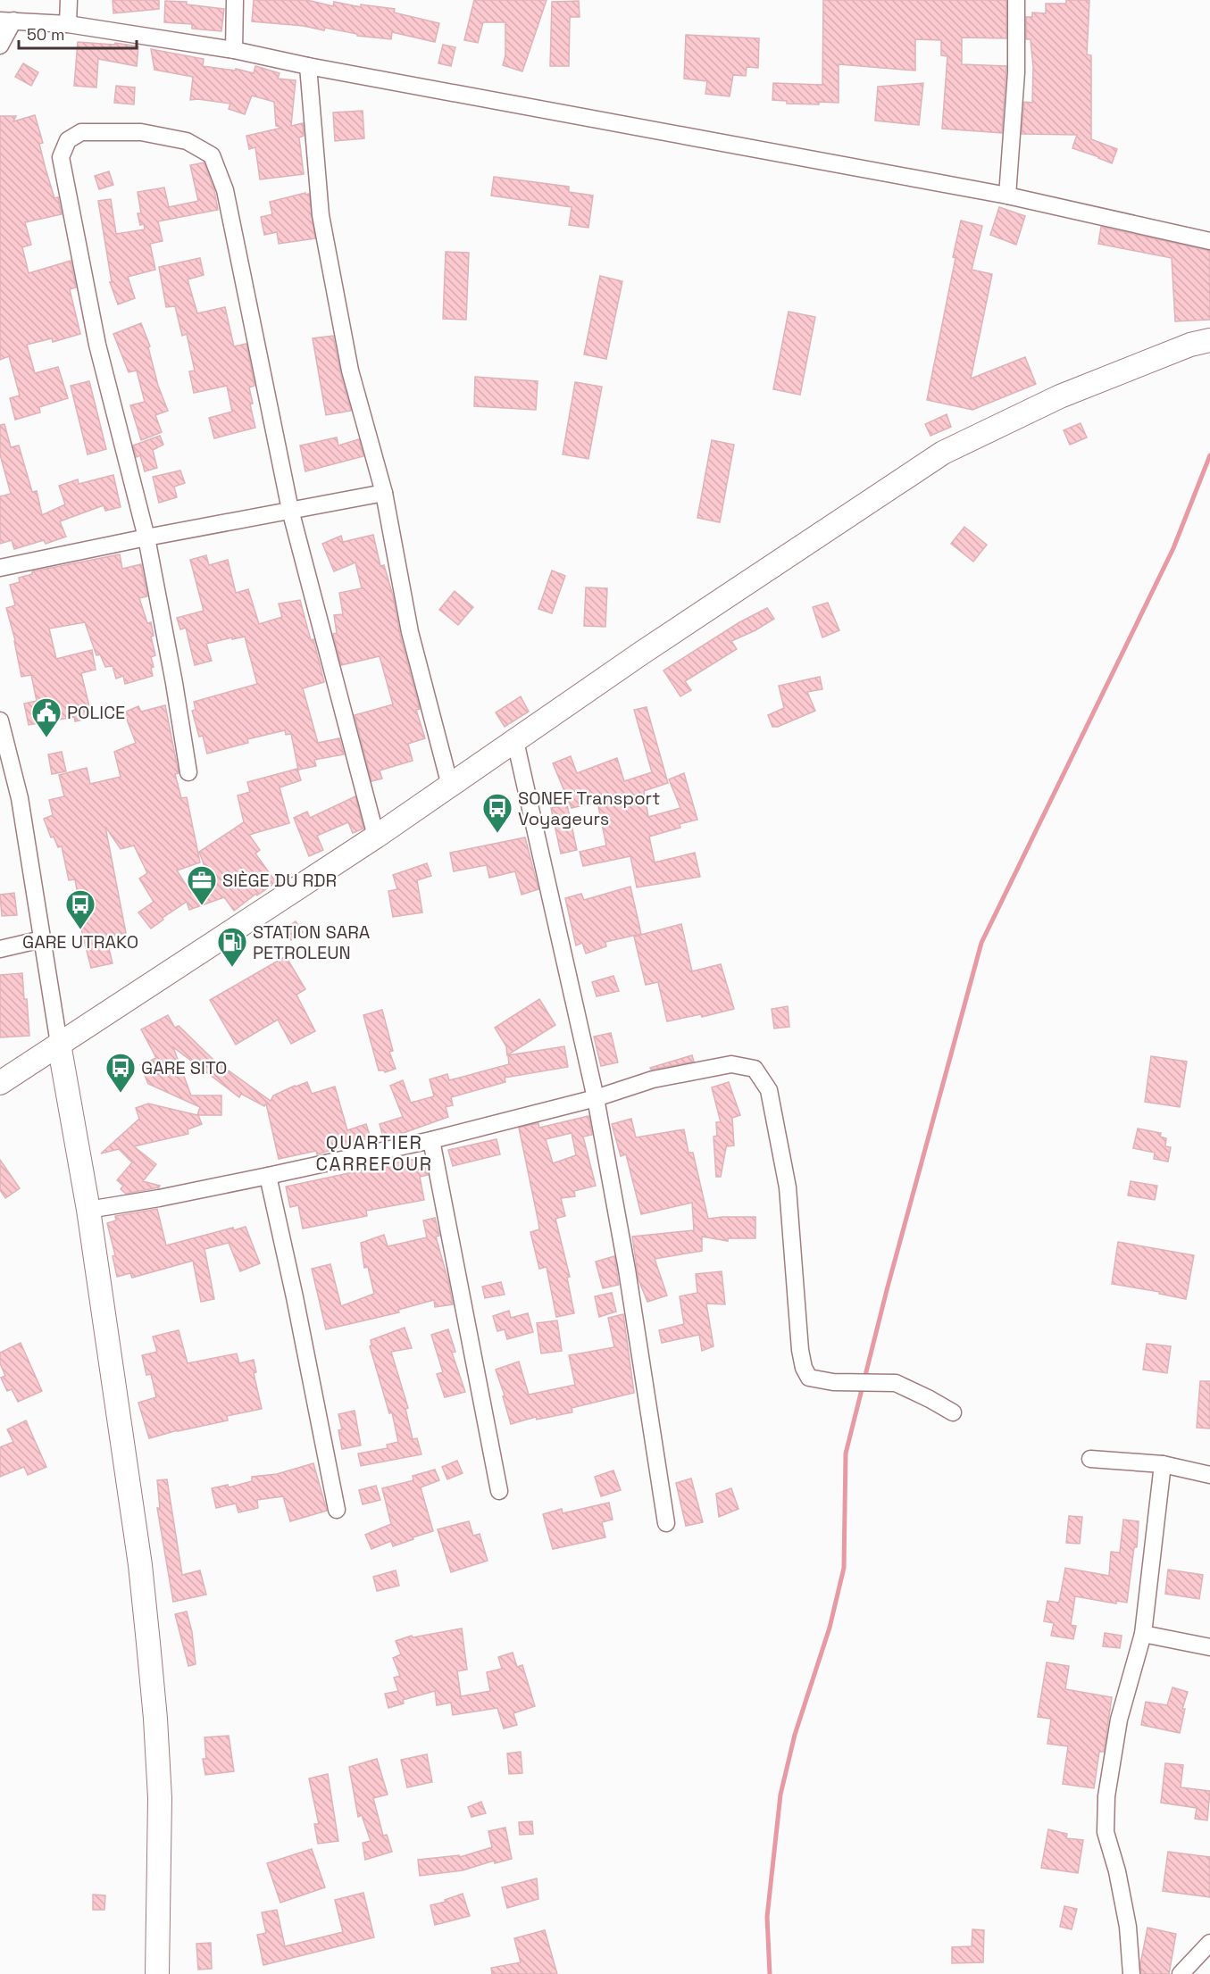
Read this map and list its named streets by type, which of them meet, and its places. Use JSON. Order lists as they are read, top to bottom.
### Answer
{
  "districts": ["QUARTIER CARREFOUR"],
  "places": {
    "public building": ["POLICE"],
    "bus stop": ["SONEF Transport Voyageurs", "GARE UTRAKO", "GARE SITO"],
    "office": ["SIÈGE DU RDR"],
    "fuel station": ["STATION SARA PETROLEUN"]
  },
  "scale_bar": "50 m"
}
